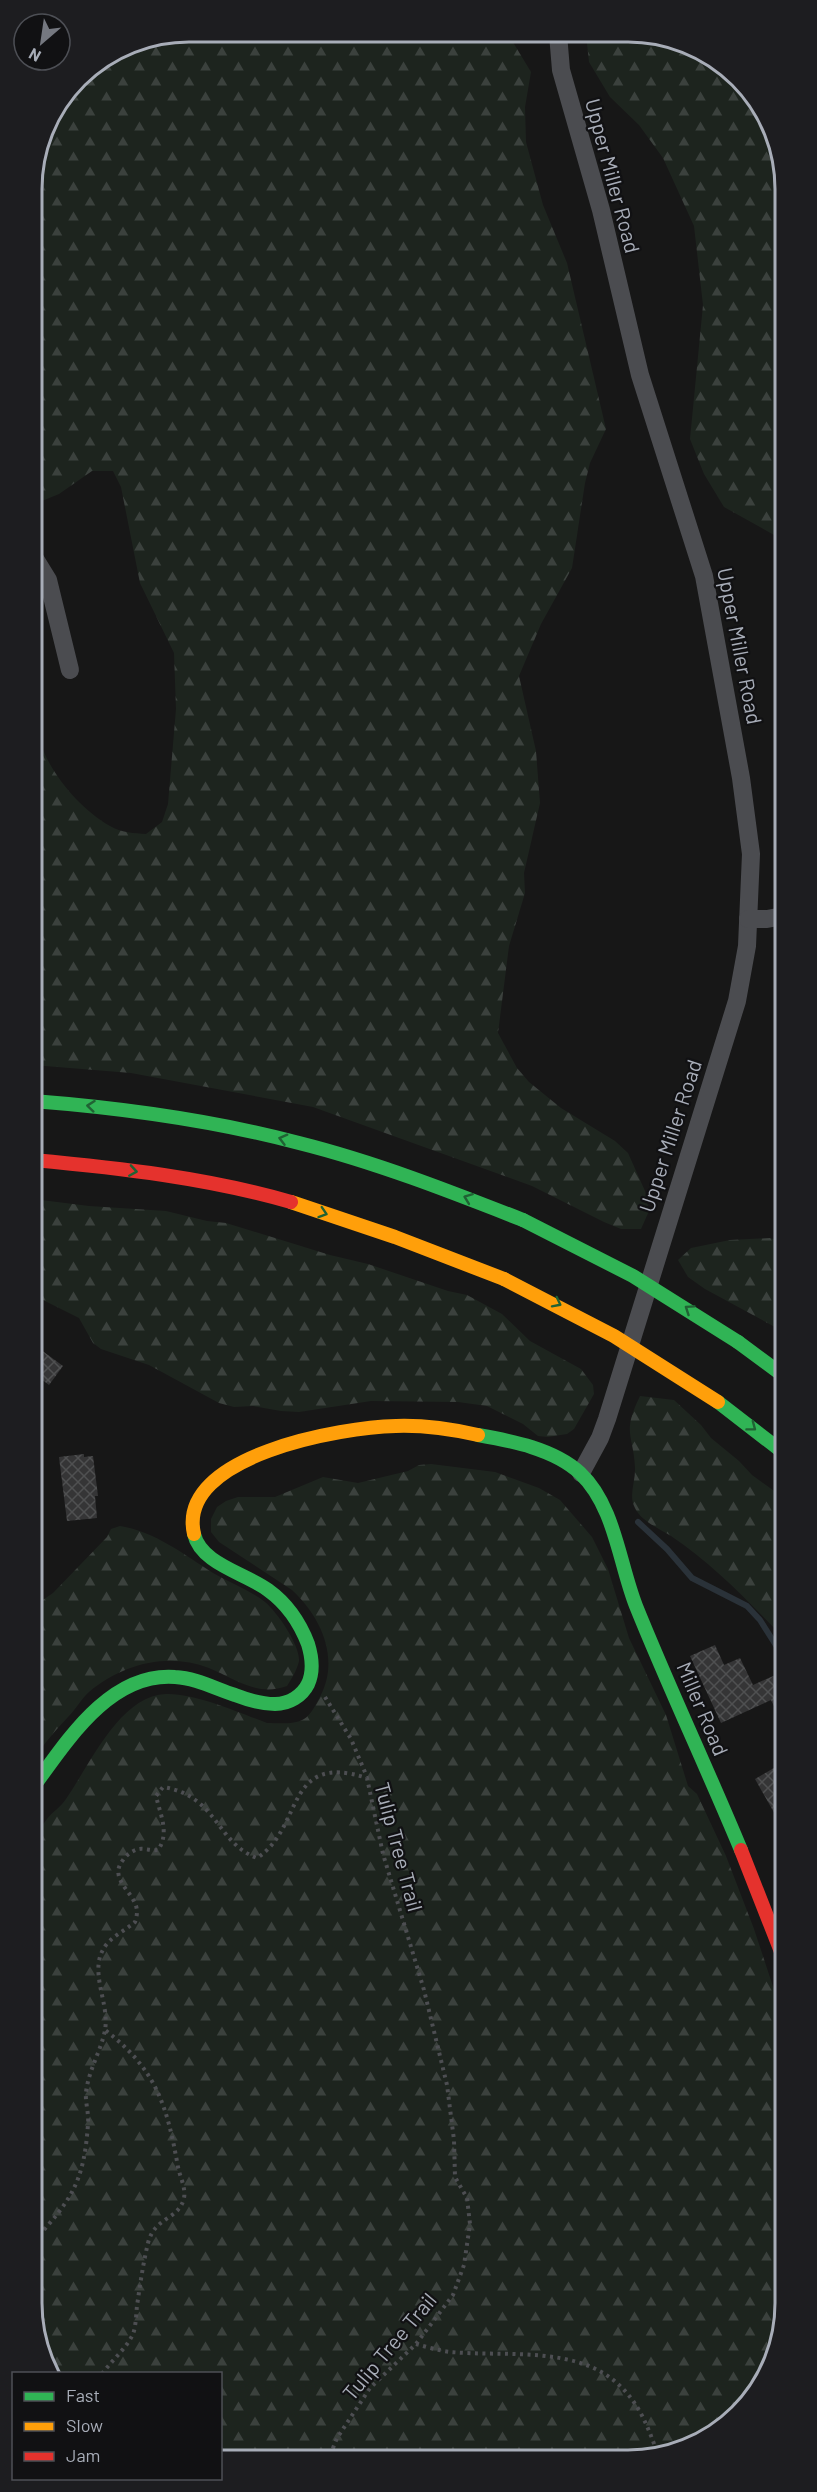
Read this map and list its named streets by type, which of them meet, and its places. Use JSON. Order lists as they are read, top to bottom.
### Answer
{
  "streets": {
    "main road": ["Miller Road"],
    "street": ["Upper Miller Road"],
    "path": ["Tulip Tree Trail"]
  },
  "crossings": [
    ["Upper Miller Road", "Miller Road"]
  ],
  "legend": ["Fast", "Slow", "Jam"],
  "north": "bottom left"
}
